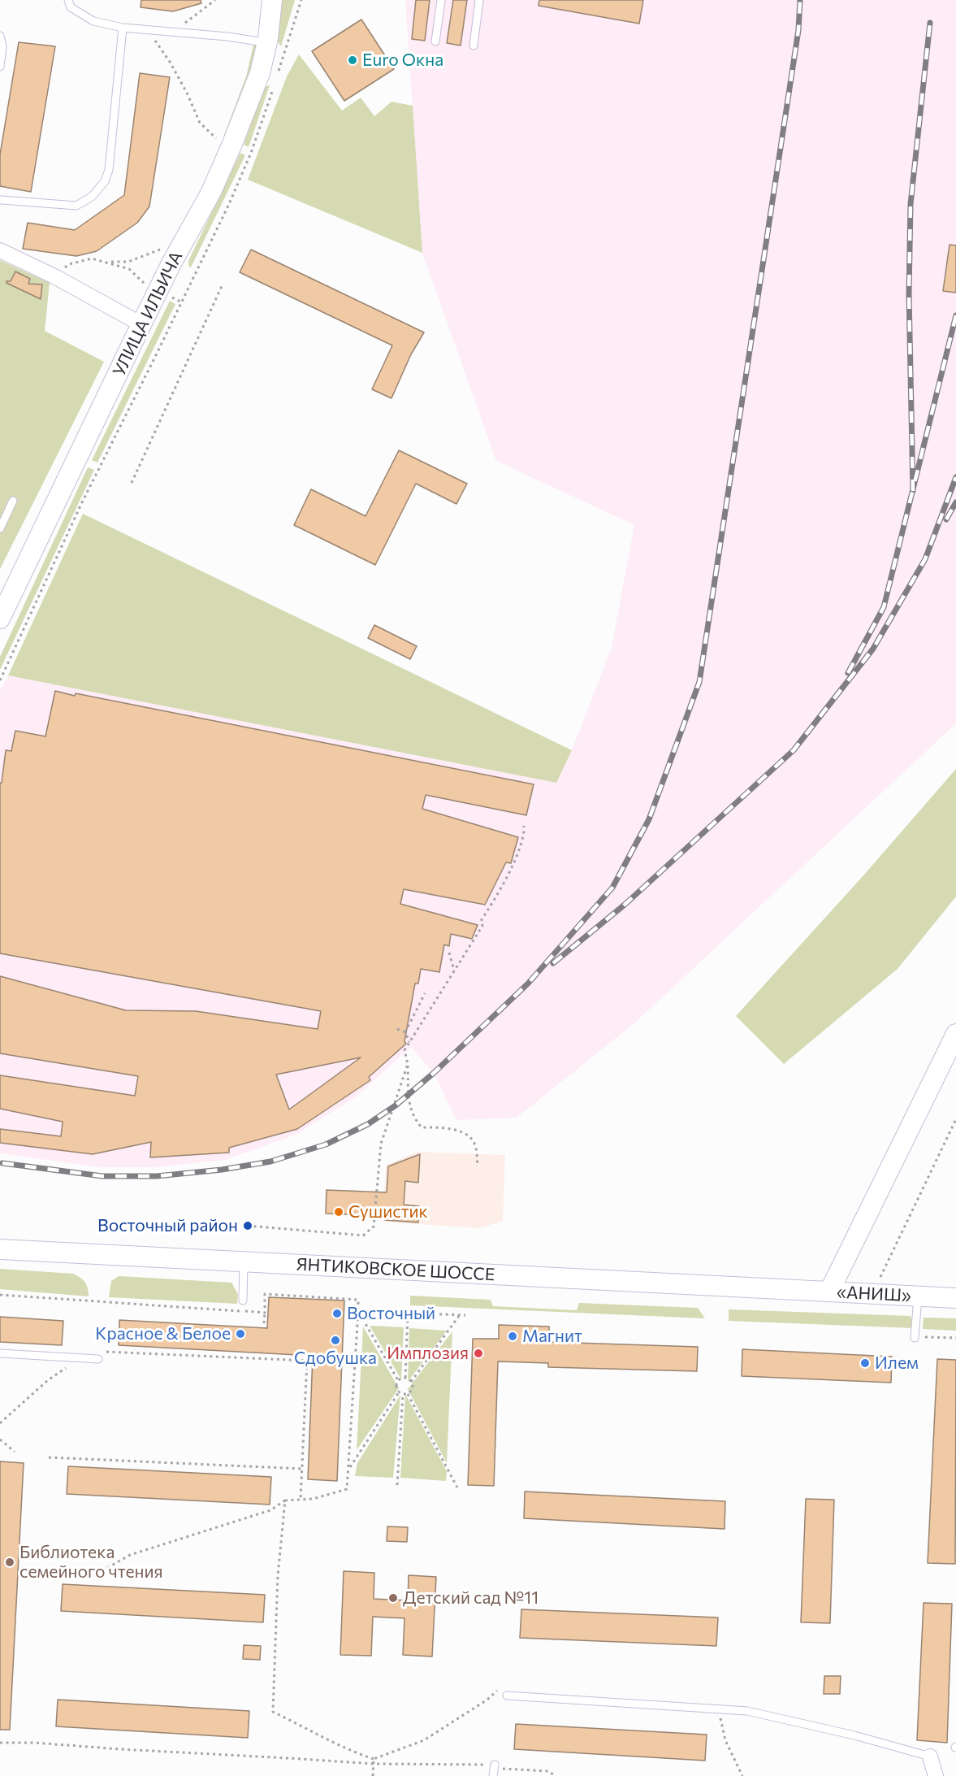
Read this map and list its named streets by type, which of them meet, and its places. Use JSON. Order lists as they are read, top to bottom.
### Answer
{
  "streets": {
    "street": ["УЛИЦА ИЛЬИЧА", "ЯНТИКОВСКОЕ ШОССЕ", "«АНИШ»"]
  },
  "crossings": [
    ["ЯНТИКОВСКОЕ ШОССЕ", "«АНИШ»"]
  ],
  "places": [
    "Euro Окна",
    "Сушистик",
    "Восточный район",
    "Восточный",
    "Красное & Белое",
    "Магнит",
    "Сдобушка",
    "Имплозия",
    "Илем",
    "Библиотека семейного чтения",
    "Детский сад №11"
  ]
}
